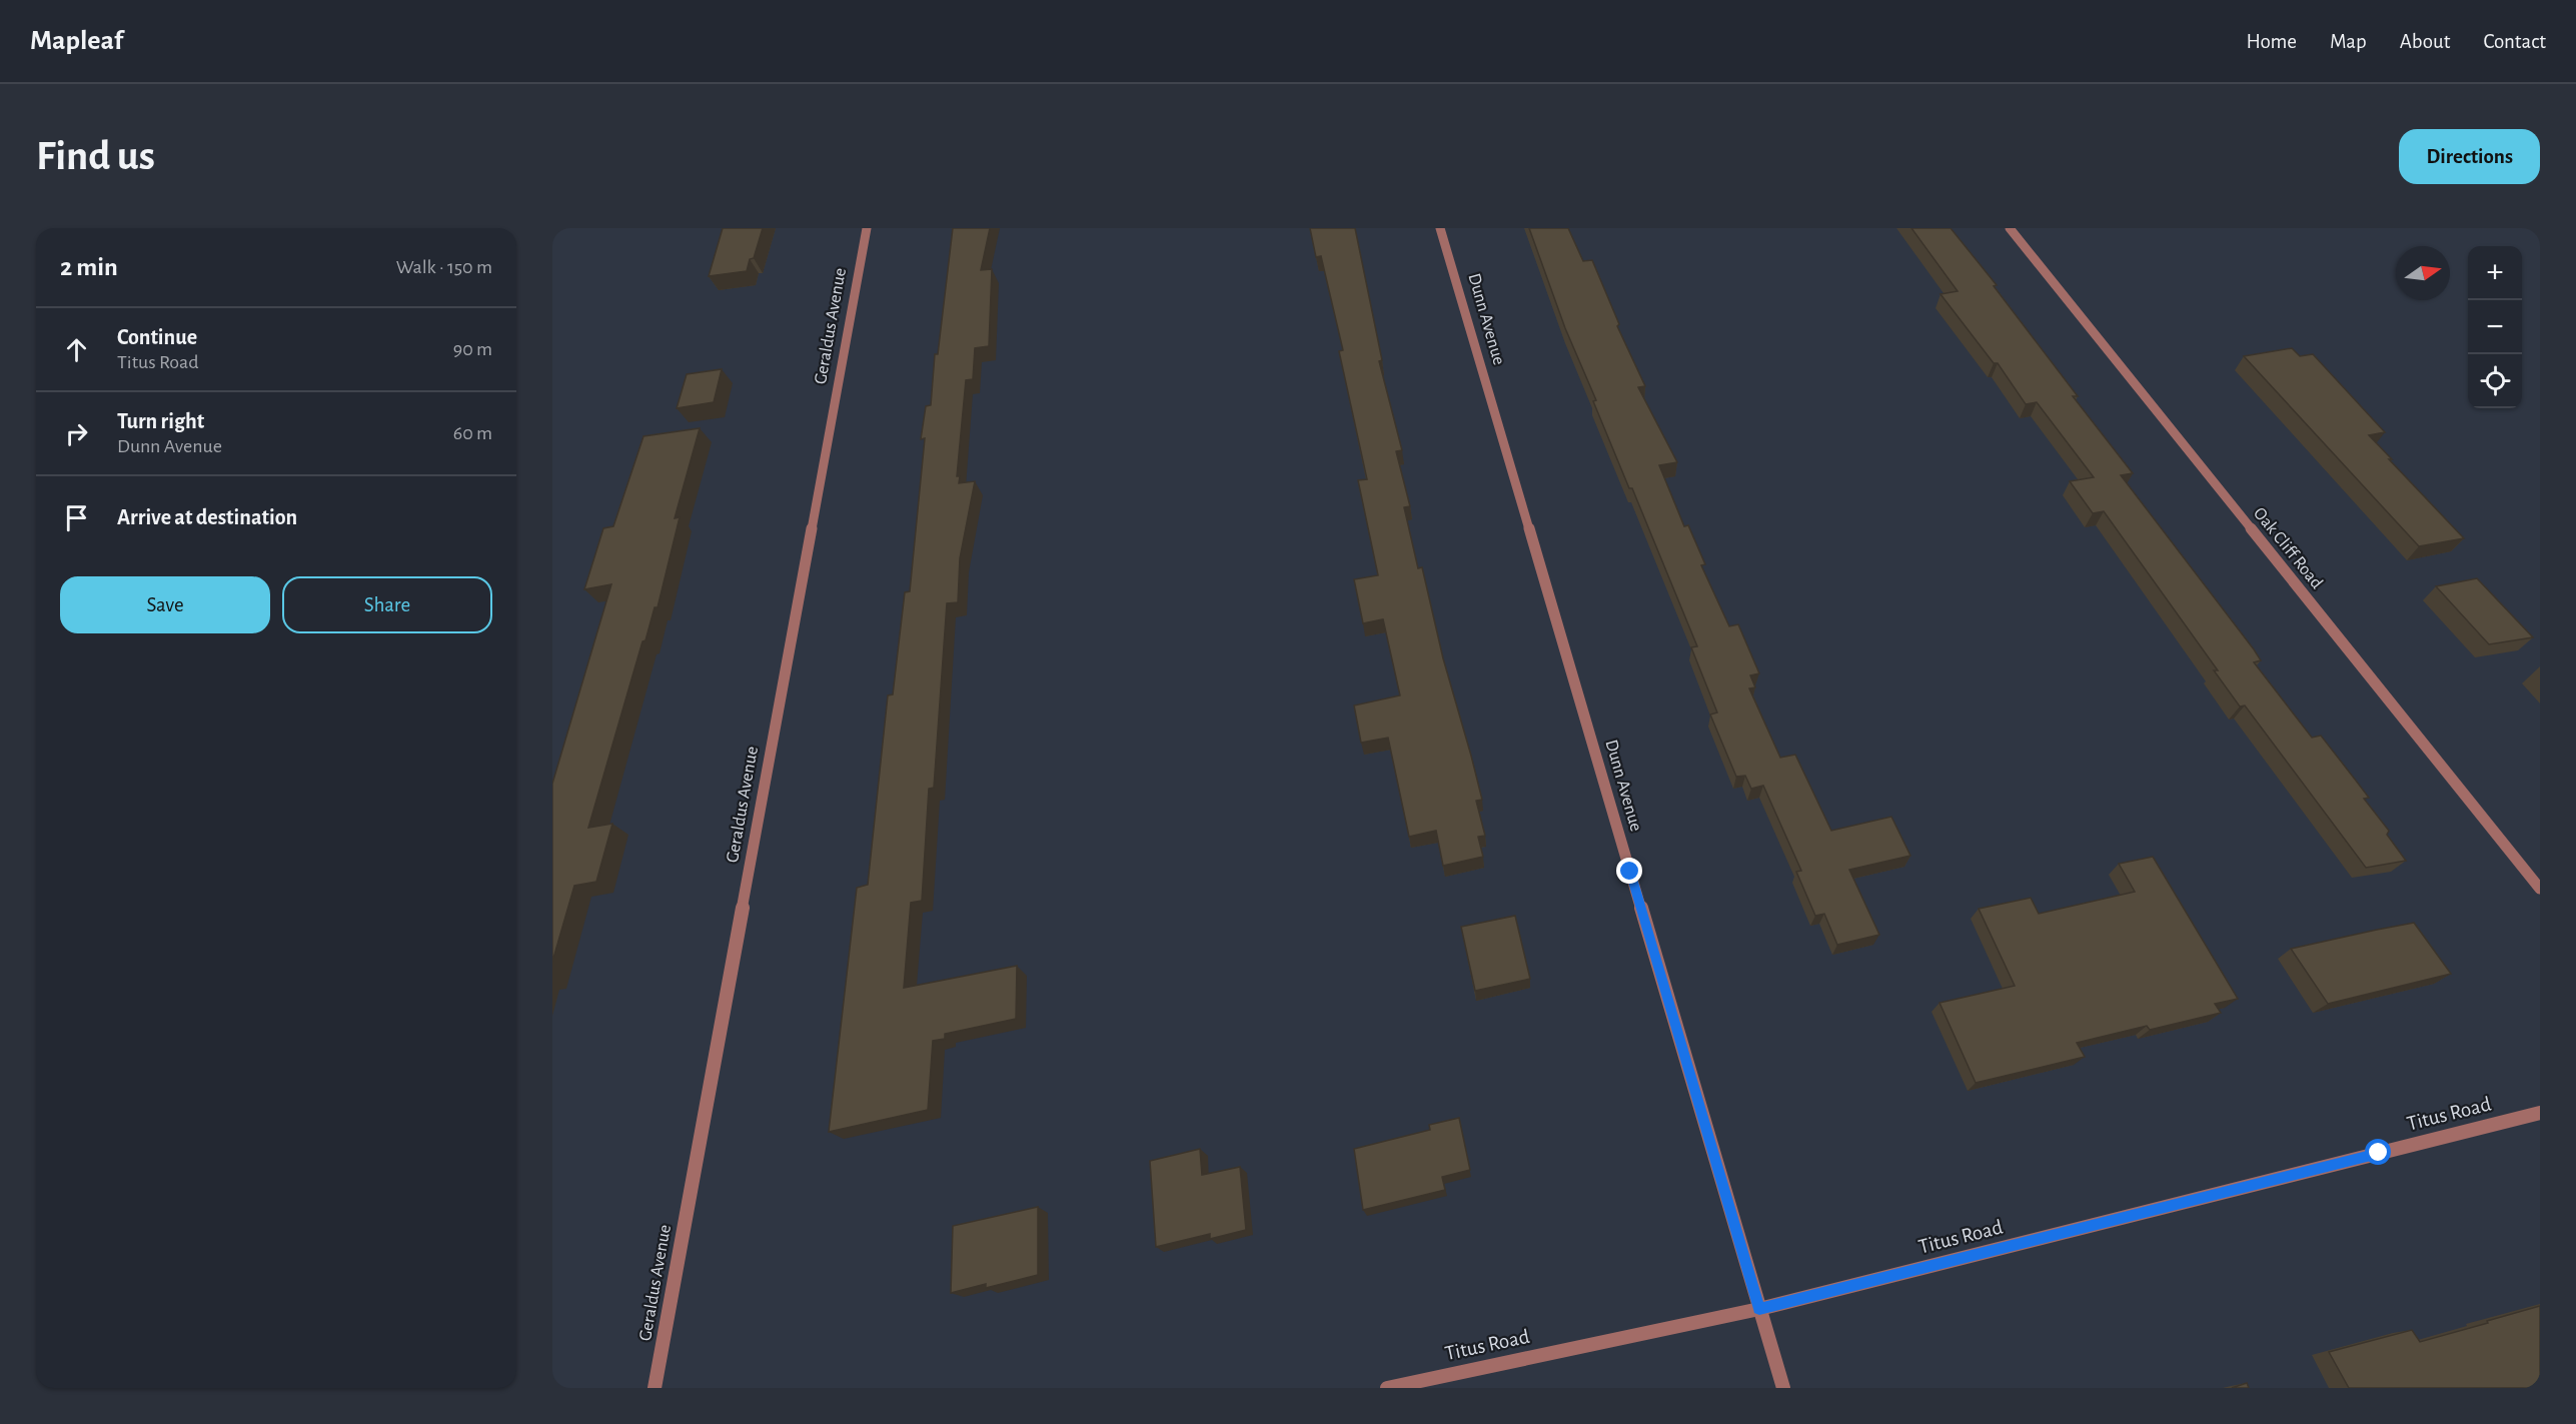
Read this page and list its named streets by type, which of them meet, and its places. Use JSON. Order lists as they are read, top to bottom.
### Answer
{
  "streets": {
    "street": [
      "Dunn Avenue",
      "Geraldus Avenue",
      "Oak Cliff Road",
      "Titus Road"
    ]
  },
  "crossings": [
    ["Dunn Avenue", "Titus Road"]
  ],
  "north": "right",
  "page": {
    "header": "Mapleaf",
    "nav": [
      "Home",
      "Map",
      "About",
      "Contact"
    ],
    "buttons": [
      "Directions",
      ["Save", "Share"]
    ],
    "title": "Find us",
    "heading": ["2 min", "Walk · 150 m"],
    "map_buttons": ["+", "−"],
    "list": [
      ["Continue", "Titus Road", "90 m"],
      ["Turn right", "Dunn Avenue", "60 m"],
      "Arrive at destination"
    ]
  }
}
